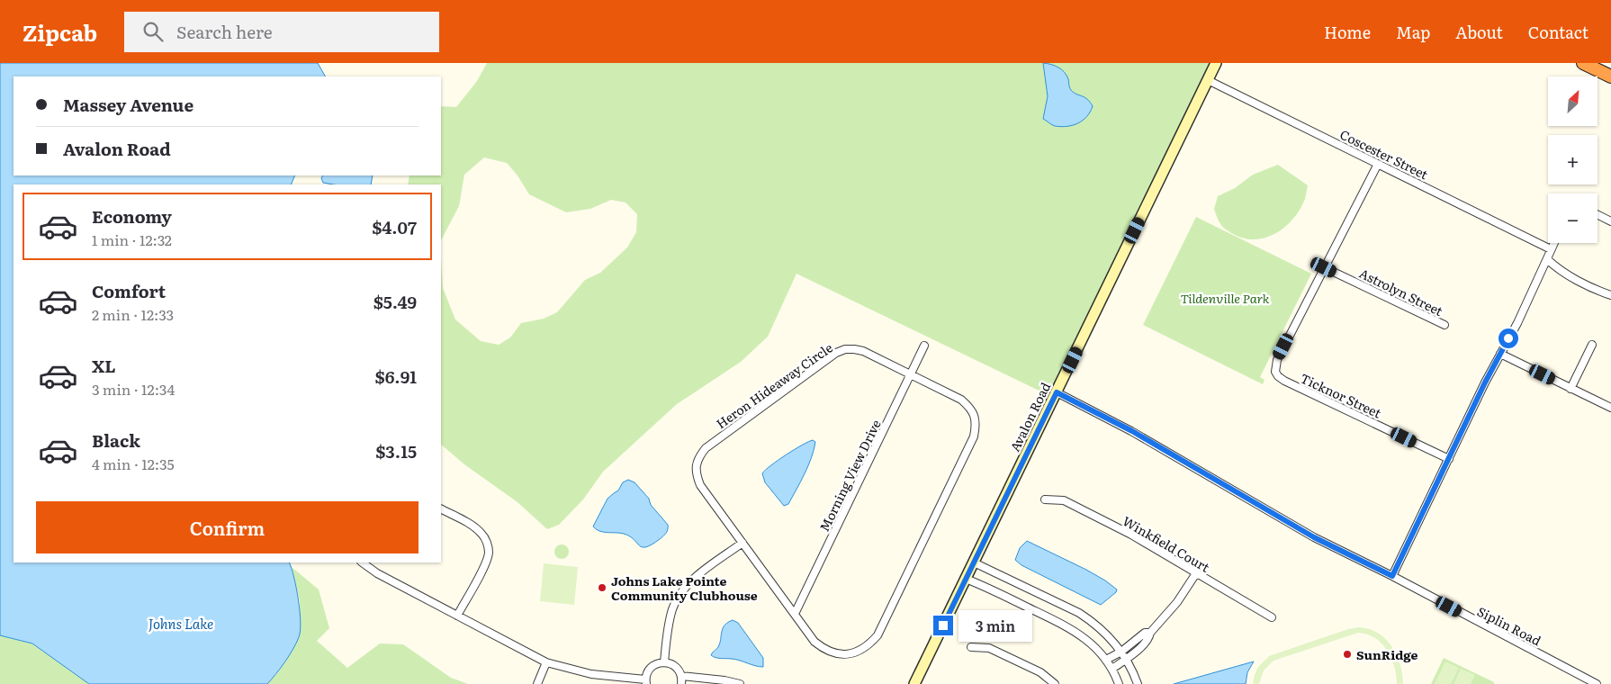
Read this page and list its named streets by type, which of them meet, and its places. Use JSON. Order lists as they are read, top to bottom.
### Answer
{
  "streets": {
    "main road": ["Avalon Road"],
    "street": [
      "Coscester Street",
      "Astrolyn Street",
      "Heron Hideaway Circle",
      "Ticknor Street",
      "Morning View Drive",
      "Winkfield Court",
      "Siplin Road"
    ]
  },
  "crossings": [
    ["Coscester Street", "Avalon Road"],
    ["Astrolyn Street", "Ticknor Street"],
    ["Heron Hideaway Circle", "Morning View Drive"],
    ["Avalon Road", "Siplin Road"]
  ],
  "water": ["Johns Lake"],
  "parks": ["Tildenville Park"],
  "places": ["Johns Lake Pointe Community Clubhouse", "SunRidge"],
  "north": "top right",
  "page": {
    "header": "Zipcab",
    "search": "Search here",
    "nav": [
      "Home",
      "Map",
      "About",
      "Contact"
    ],
    "map_buttons": ["+", "−"],
    "banner": ["Massey Avenue", "Avalon Road"],
    "list": [
      {
        "name": "Economy",
        "note": "1 min · 12:32",
        "value": "$4.07"
      },
      {
        "name": "Comfort",
        "note": "2 min · 12:33",
        "value": "$5.49"
      },
      {
        "name": "XL",
        "note": "3 min · 12:34",
        "value": "$6.91"
      },
      {
        "name": "Black",
        "note": "4 min · 12:35",
        "value": "$3.15"
      }
    ],
    "buttons": "Confirm",
    "bubble": "3 min"
  }
}
